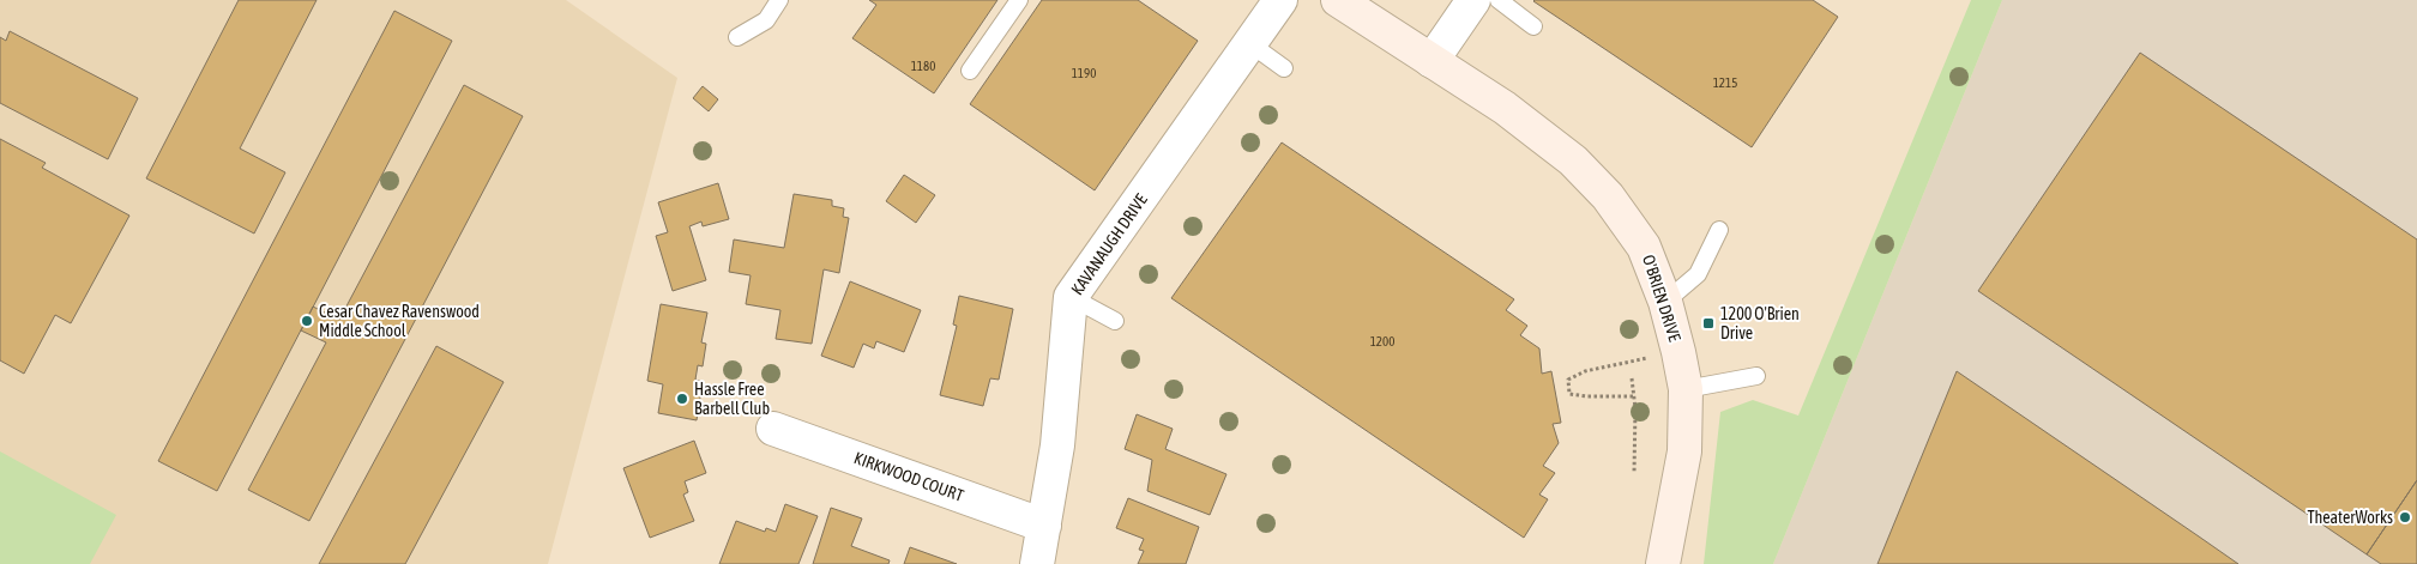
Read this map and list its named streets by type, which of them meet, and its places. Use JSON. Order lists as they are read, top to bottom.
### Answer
{
  "streets": {
    "street": ["KAVANAUGH DRIVE", "O'BRIEN DRIVE", "KIRKWOOD COURT"]
  },
  "crossings": [
    ["KAVANAUGH DRIVE", "KIRKWOOD COURT"]
  ],
  "places": {
    "other": ["Cesar Chavez Ravenswood Middle School", "Hassle Free Barbell Club", "TheaterWorks"],
    "transit": ["1200 O'Brien Drive"]
  },
  "house_numbers": [
    "1180",
    "1190",
    "1215",
    "1200"
  ]
}
